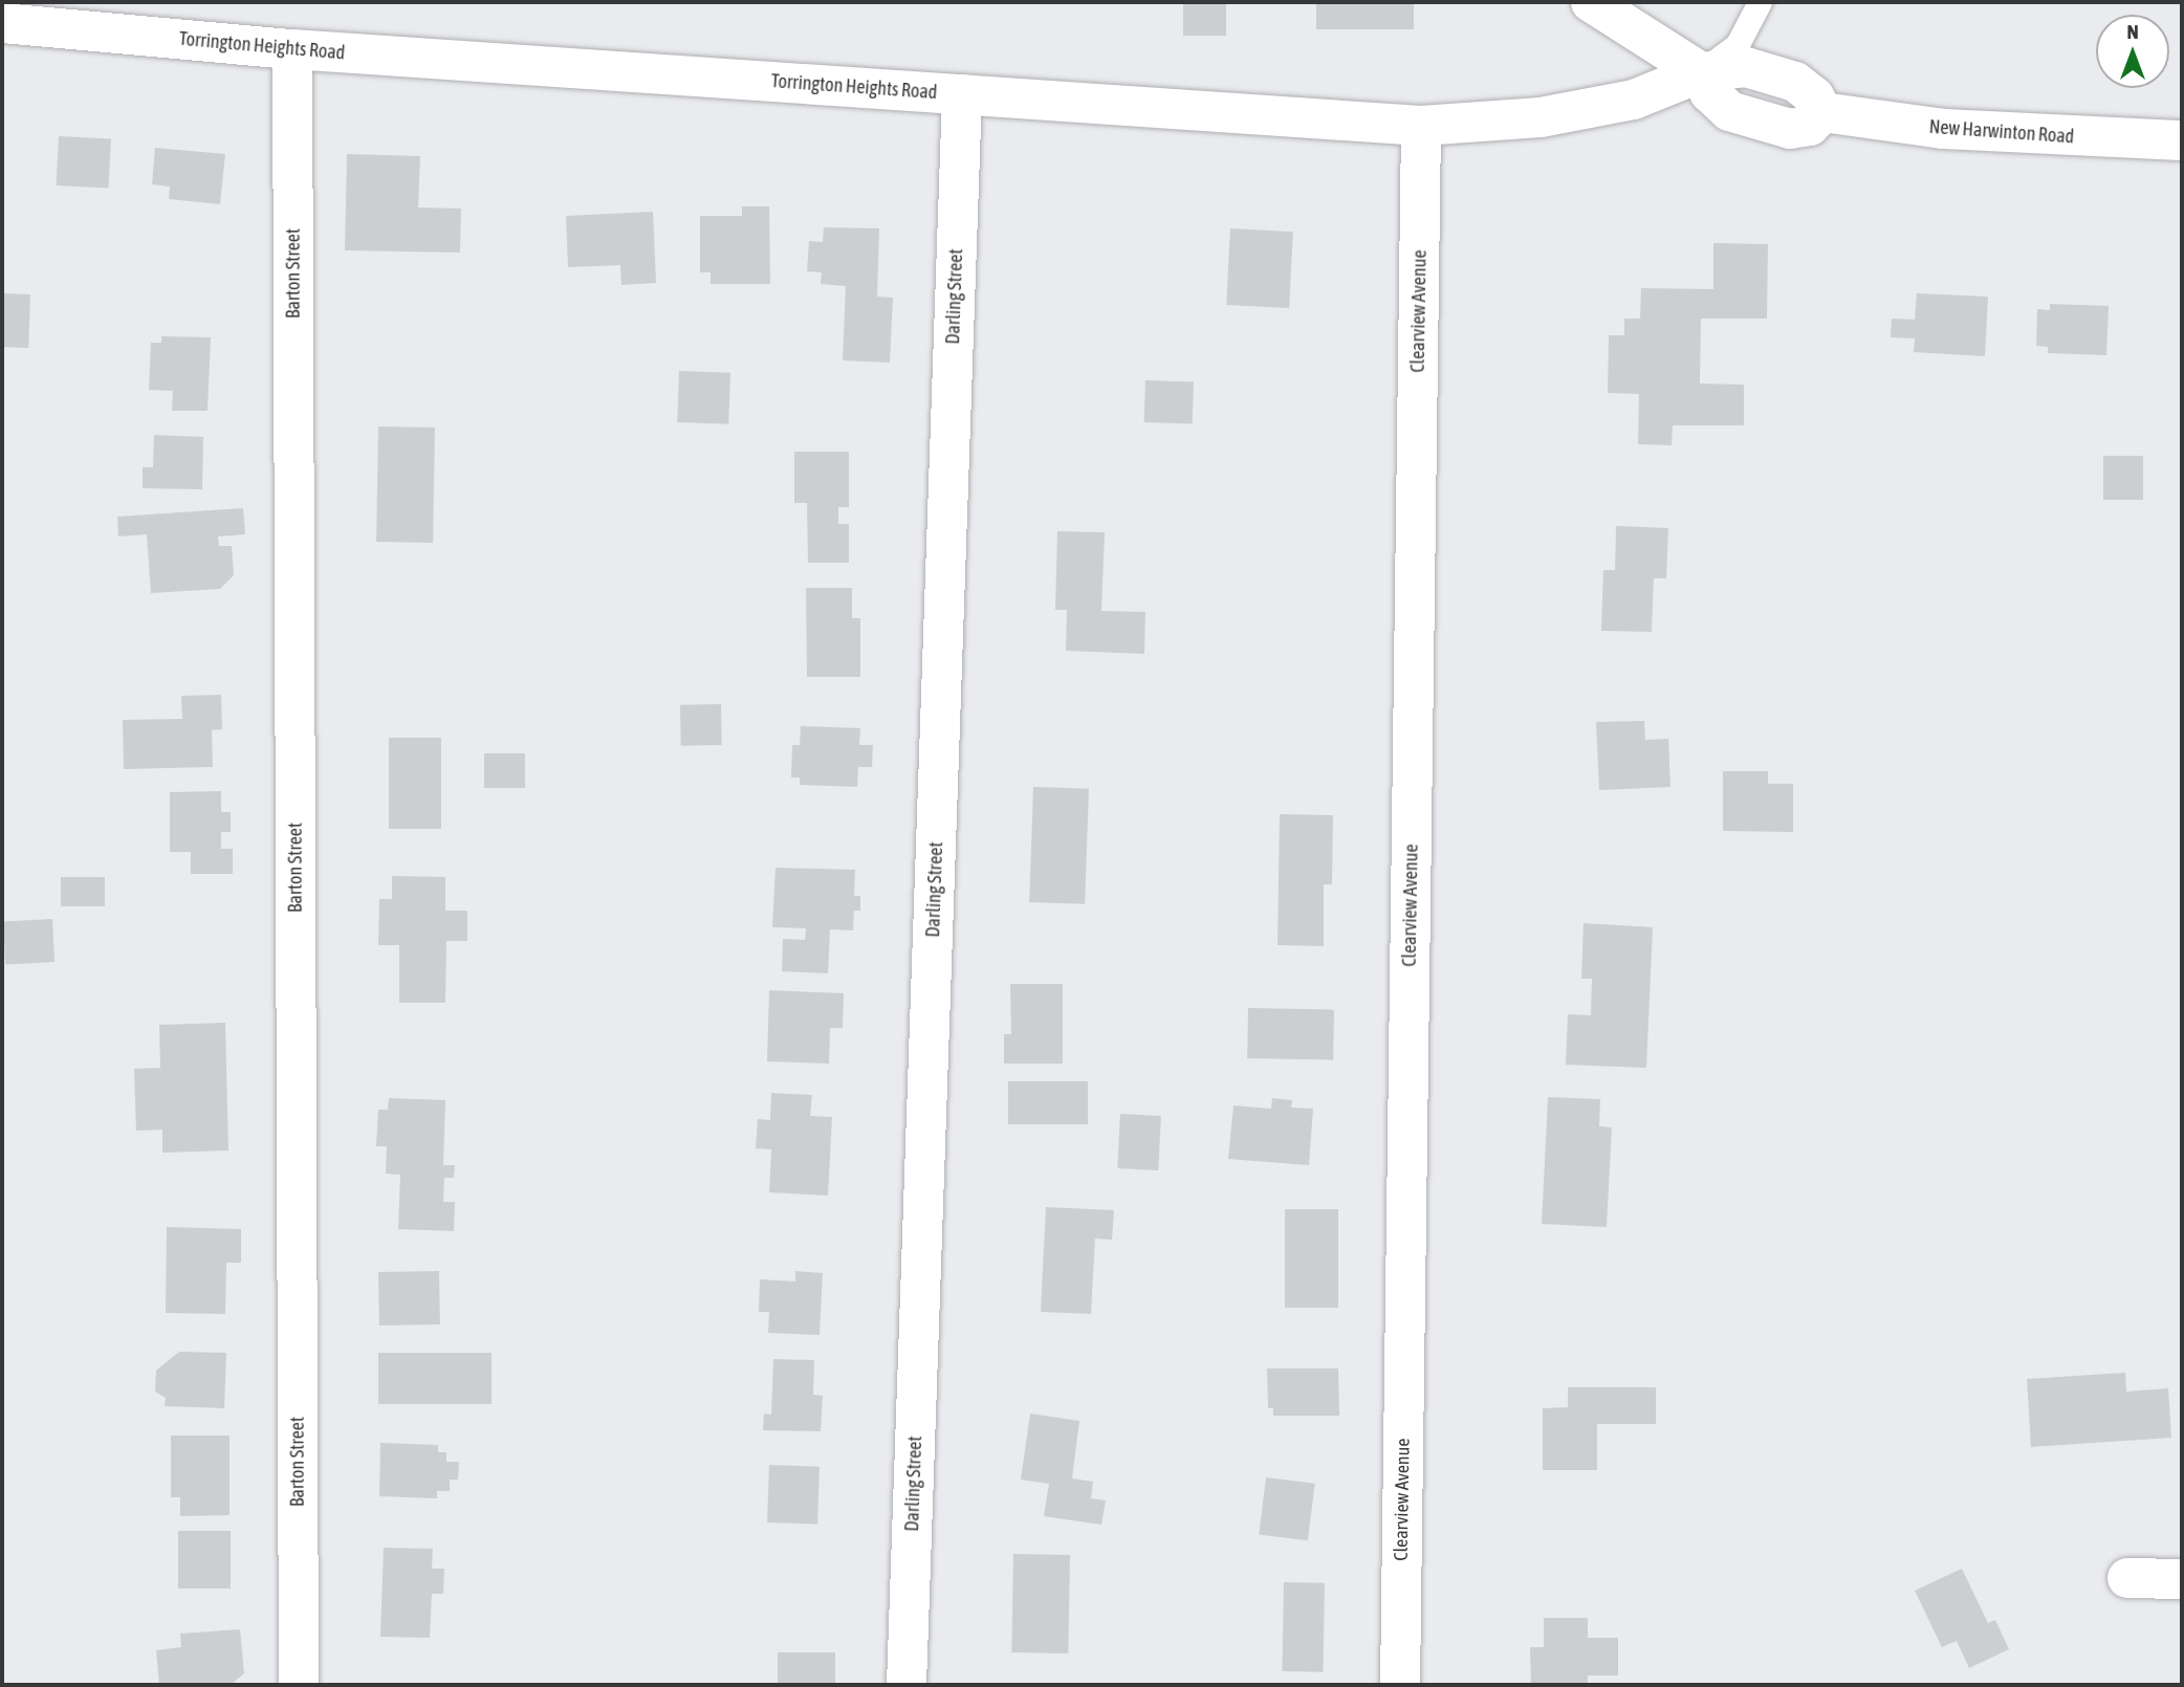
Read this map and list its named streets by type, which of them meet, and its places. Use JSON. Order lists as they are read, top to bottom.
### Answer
{
  "streets": {
    "street": [
      "Torrington Heights Road",
      "New Harwinton Road",
      "Barton Street",
      "Darling Street",
      "Clearview Avenue"
    ]
  },
  "crossings": [
    ["Torrington Heights Road", "New Harwinton Road"],
    ["Torrington Heights Road", "Barton Street"],
    ["Torrington Heights Road", "Darling Street"],
    ["Torrington Heights Road", "Clearview Avenue"]
  ],
  "north": "top"
}
